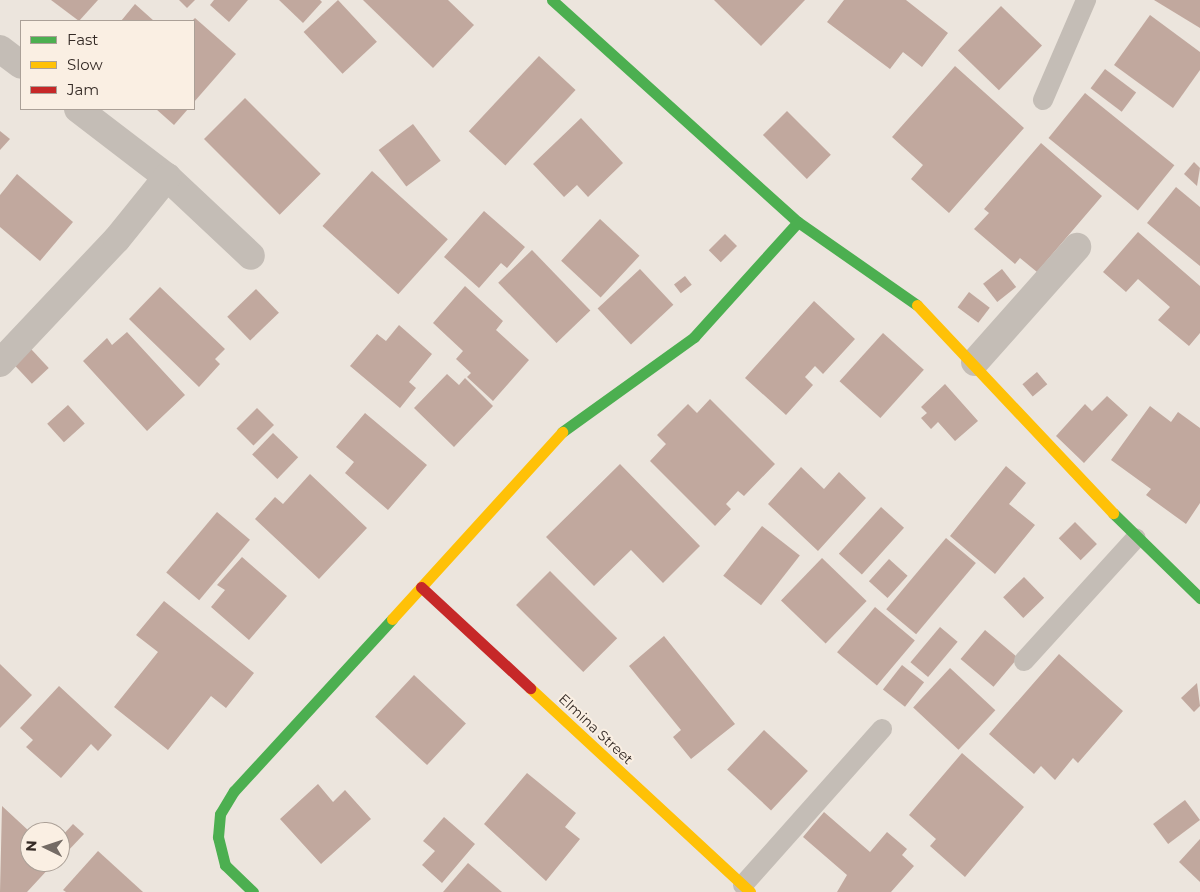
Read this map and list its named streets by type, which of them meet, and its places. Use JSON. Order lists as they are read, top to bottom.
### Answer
{
  "streets": {
    "street": ["Elmina Street"]
  },
  "legend": ["Fast", "Slow", "Jam"],
  "north": "left"
}
